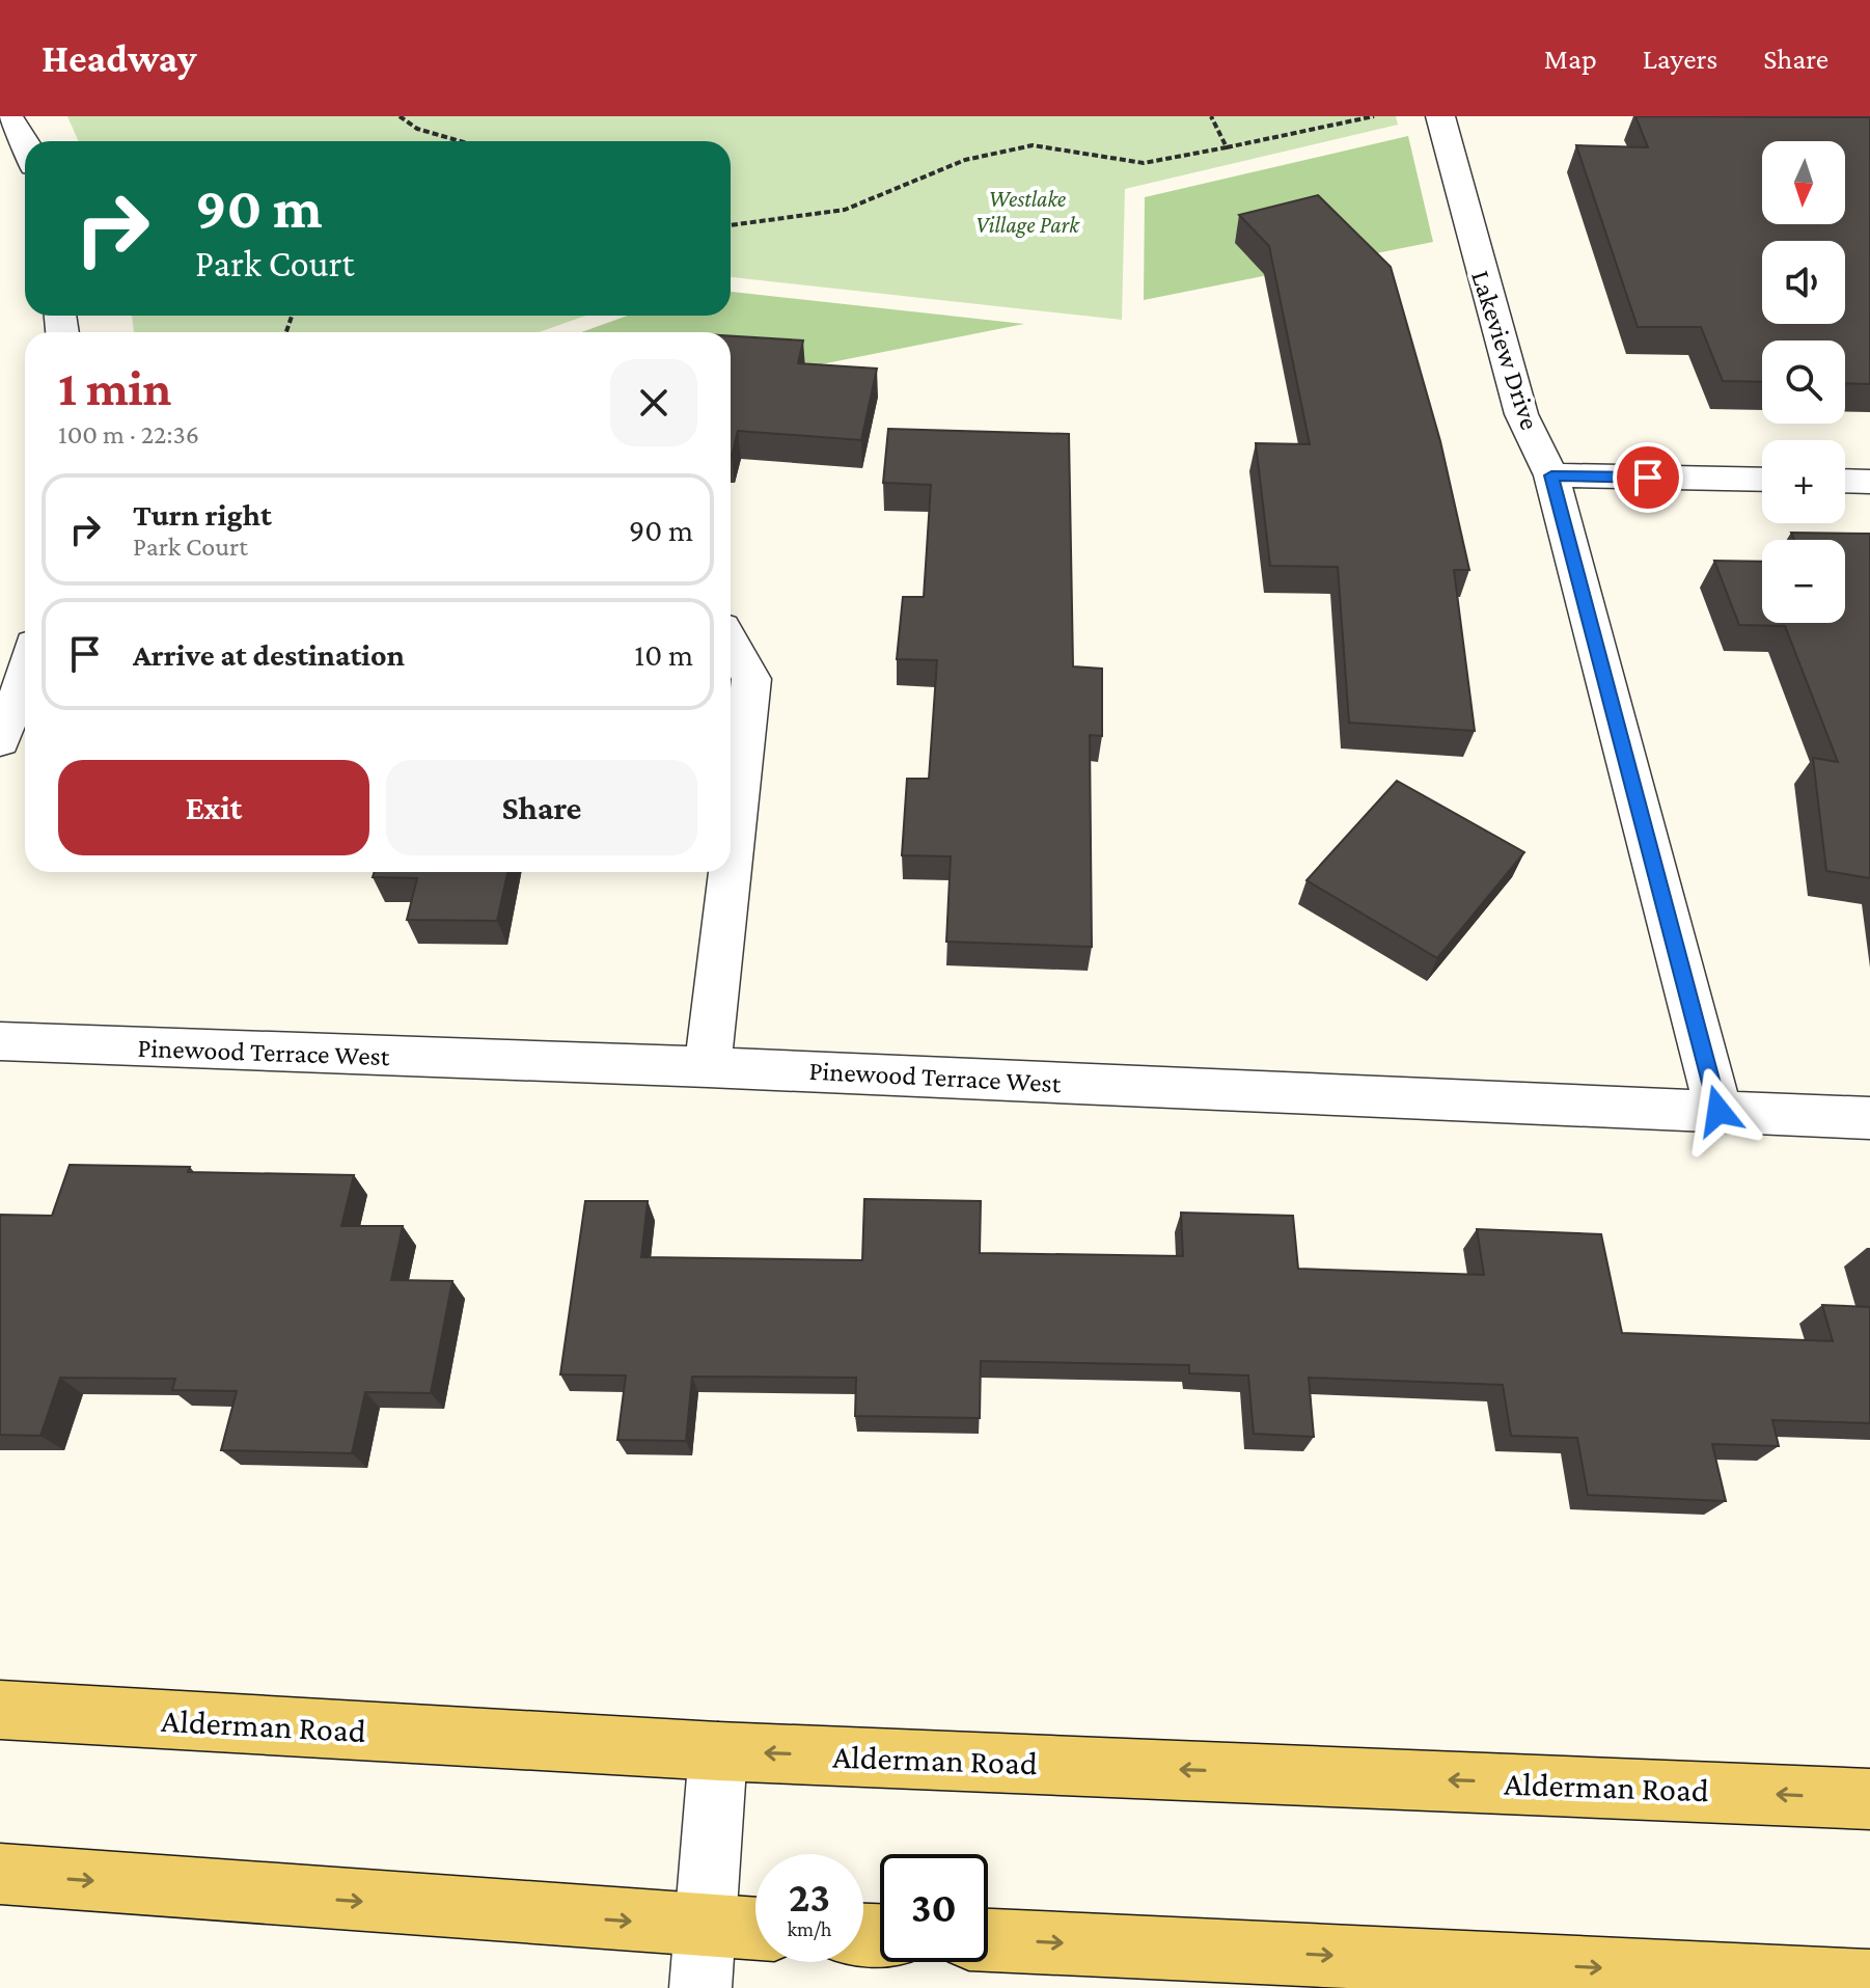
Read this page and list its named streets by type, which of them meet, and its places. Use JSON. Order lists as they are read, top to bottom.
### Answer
{
  "streets": {
    "main road": ["Alderman Road"],
    "street": ["Lakeview Drive", "Pinewood Terrace West"]
  },
  "crossings": [
    ["Lakeview Drive", "Pinewood Terrace West"]
  ],
  "parks": ["Westlake Village Park"],
  "north": "bottom",
  "page": {
    "header": "Headway",
    "nav": ["Map", "Layers", "Share"],
    "map_buttons": ["+", "−"],
    "turn": ["90 m", "Park Court"],
    "heading": ["1 min", "100 m · 22:36"],
    "list": [
      {
        "name": "Turn right",
        "note": "Park Court",
        "value": "90 m"
      },
      {
        "name": "Arrive at destination",
        "value": "10 m"
      }
    ],
    "buttons": ["Exit", "Share"],
    "speed": "23 km/h",
    "limit": "30"
  }
}
